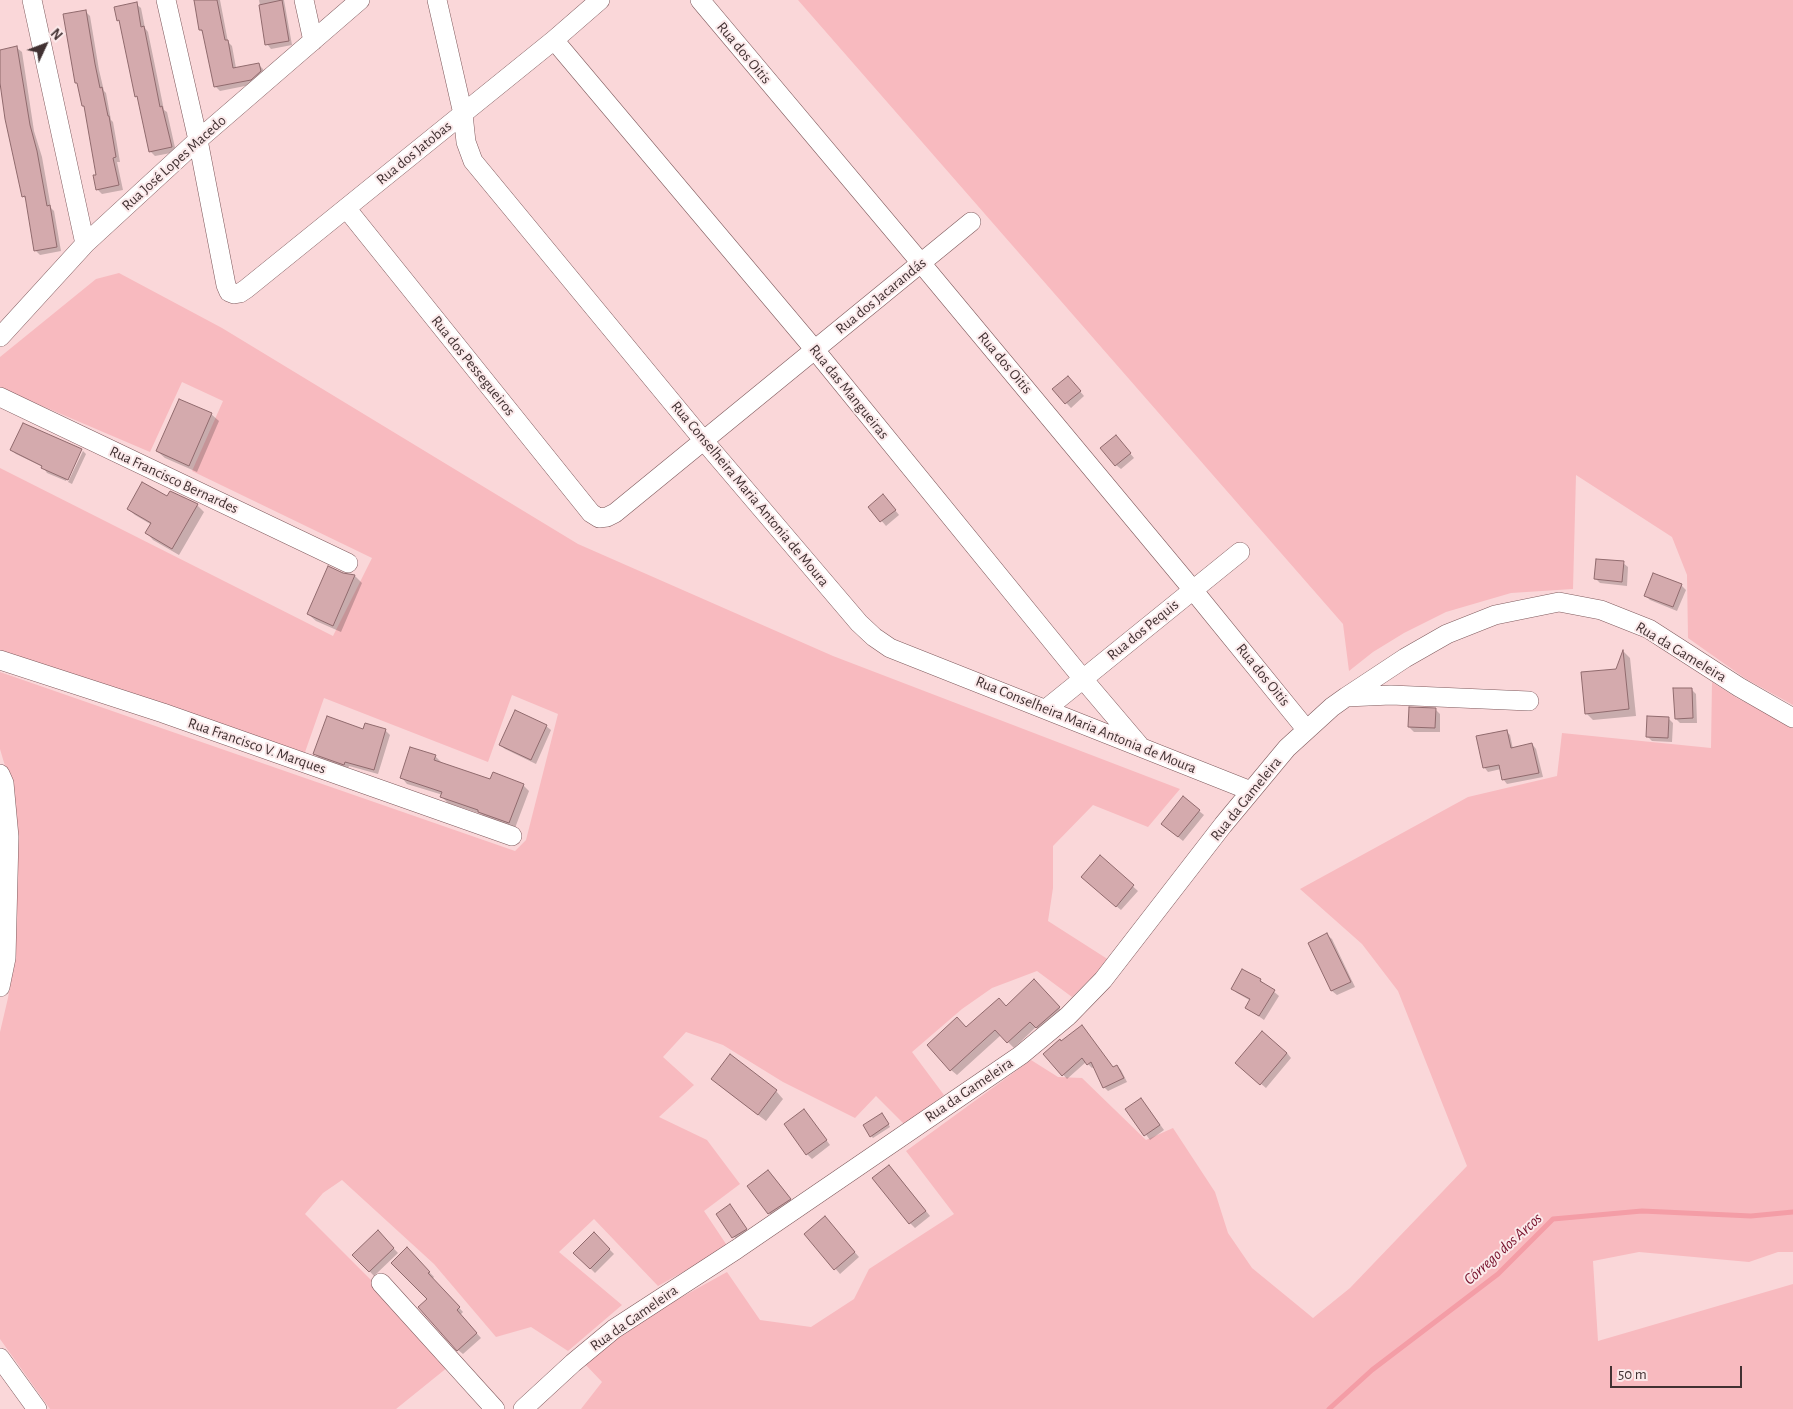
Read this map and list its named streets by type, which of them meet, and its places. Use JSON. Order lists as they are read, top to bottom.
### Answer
{
  "streets": {
    "street": [
      "Rua dos Oitis",
      "Rua dos Jatobas",
      "Rua José Lopes Macedo",
      "Rua dos Jacarandás",
      "Rua dos Pessegueiros",
      "Rua das Mangueiras",
      "Rua Francisco Bernardes",
      "Rua Conselheira Maria Antonia de Moura",
      "Rua dos Pequis",
      "Rua da Gameleira",
      "Rua Francisco V. Marques"
    ]
  },
  "crossings": [
    ["Rua dos Oitis", "Rua dos Jacarandás"],
    ["Rua dos Oitis", "Rua dos Pequis"],
    ["Rua dos Oitis", "Rua da Gameleira"],
    ["Rua dos Jatobas", "Rua José Lopes Macedo"],
    ["Rua dos Jatobas", "Rua dos Pessegueiros"],
    ["Rua dos Jatobas", "Rua das Mangueiras"],
    ["Rua dos Jatobas", "Rua Conselheira Maria Antonia de Moura"],
    ["Rua dos Jacarandás", "Rua dos Pessegueiros"],
    ["Rua dos Jacarandás", "Rua das Mangueiras"],
    ["Rua dos Jacarandás", "Rua Conselheira Maria Antonia de Moura"],
    ["Rua das Mangueiras", "Rua Conselheira Maria Antonia de Moura"],
    ["Rua das Mangueiras", "Rua dos Pequis"],
    ["Rua Conselheira Maria Antonia de Moura", "Rua dos Pequis"],
    ["Rua Conselheira Maria Antonia de Moura", "Rua da Gameleira"]
  ],
  "water": ["Córrego dos Arcos"],
  "scale_bar": "50 m",
  "north": "top right"
}
